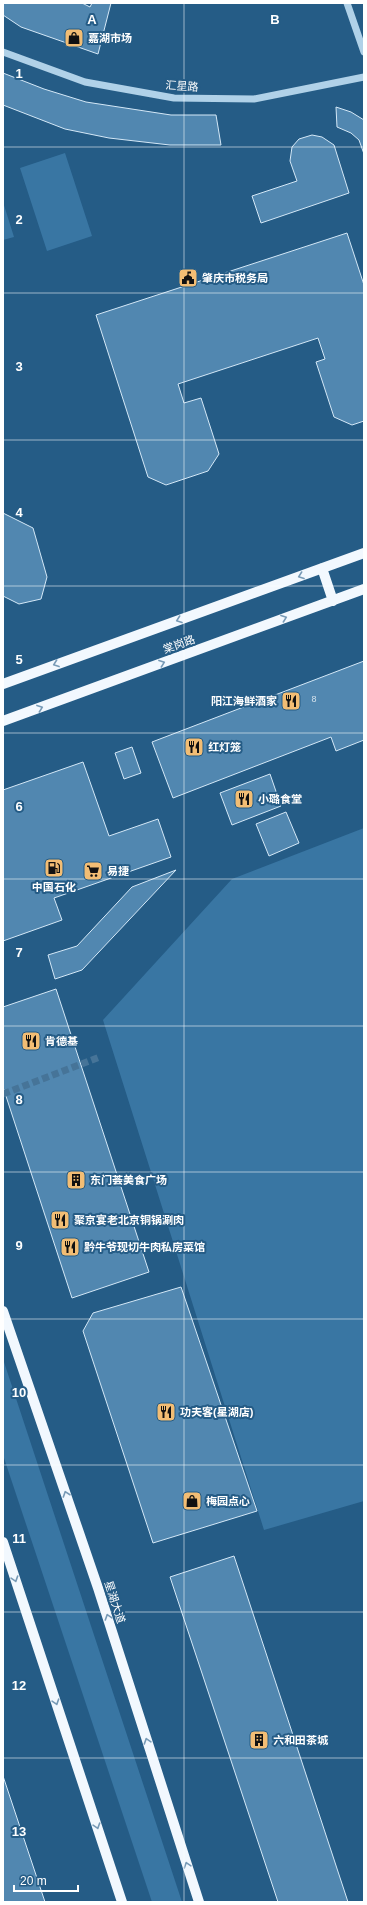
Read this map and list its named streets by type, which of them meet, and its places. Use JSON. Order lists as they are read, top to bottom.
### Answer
{
  "streets": {
    "main road": ["棠岗路", "星湖大道"],
    "street": ["汇星路"]
  },
  "places": {
    "shop": ["嘉湖市场", "梅园点心"],
    "public building": ["肇庆市税务局"],
    "restaurant": [
      "阳江海鲜酒家",
      "红灯笼",
      "小璐食堂",
      "肯德基",
      "聚京宴老北京铜锅涮肉",
      "黔牛爷现切牛肉私房菜馆",
      "功夫客(星湖店)"
    ],
    "fuel station": ["中国石化"],
    "supermarket": ["易捷"],
    "building": ["东门荟美食广场", "六和田茶城"]
  },
  "house_numbers": ["8"],
  "scale_bar": "20 m",
  "grid": {
    "columns": ["A", "B"],
    "rows": [
      "1",
      "2",
      "3",
      "4",
      "5",
      "6",
      "7",
      "8",
      "9",
      "10",
      "11",
      "12",
      "13"
    ]
  }
}
